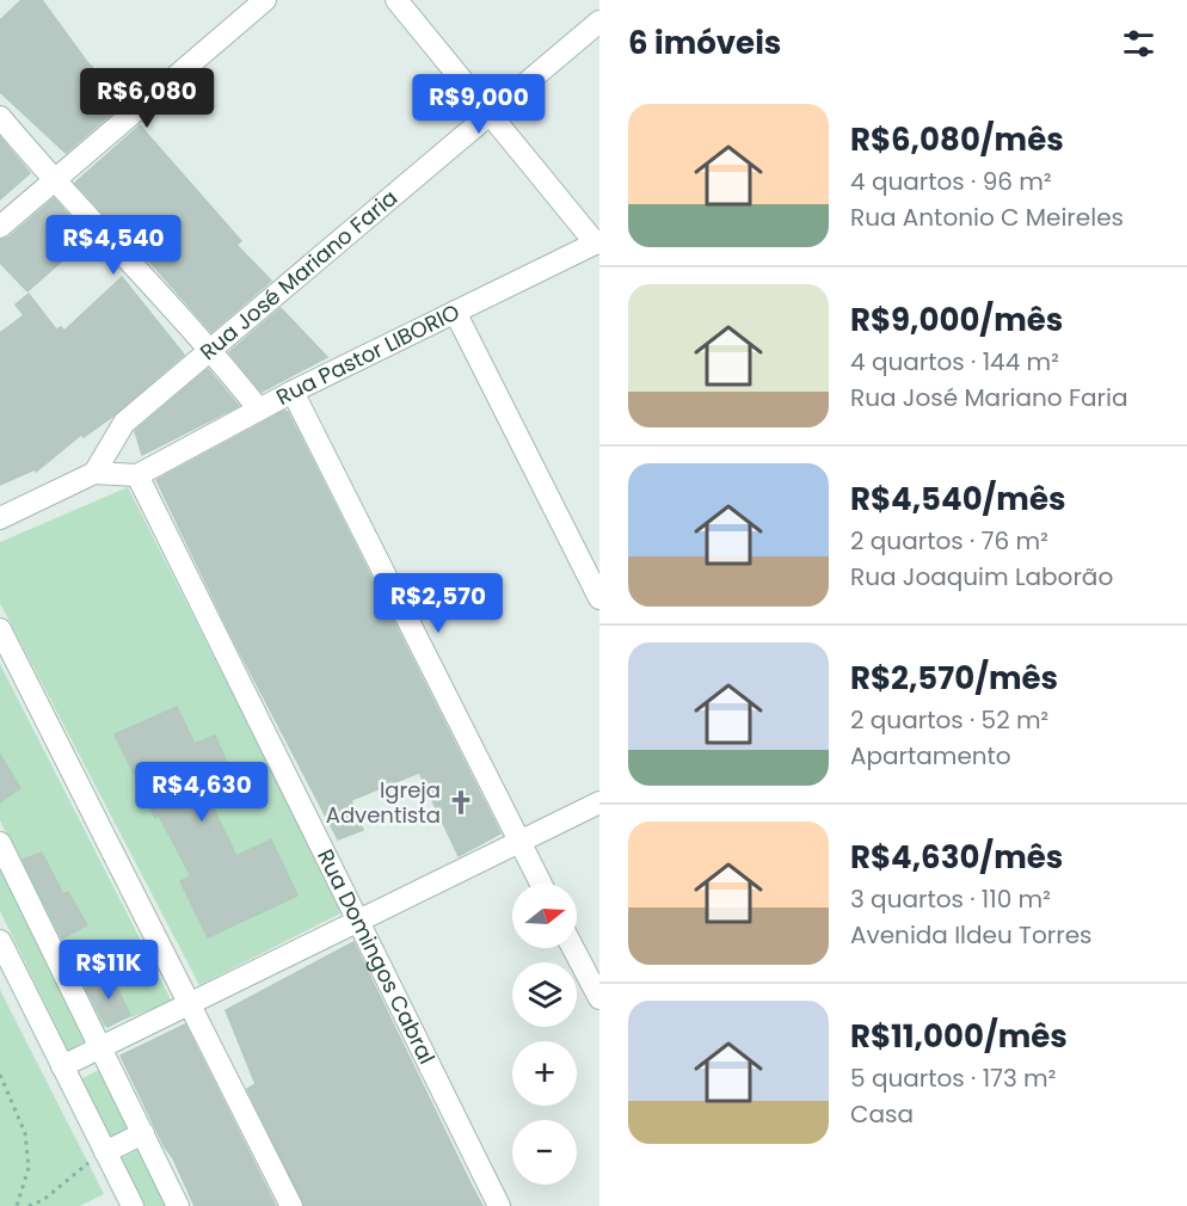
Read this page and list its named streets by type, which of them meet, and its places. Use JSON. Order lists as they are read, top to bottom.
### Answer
{
  "streets": {
    "street": ["Rua José Mariano Faria", "Rua Pastor LIBORIO", "Rua Domingos Cabral"]
  },
  "crossings": [
    ["Rua Pastor LIBORIO", "Rua Domingos Cabral"]
  ],
  "places": {
    "church": ["Igreja Adventista"]
  },
  "north": "right",
  "page": {
    "heading": "6 imóveis",
    "price": [
      "R$6,080",
      "R$9,000",
      "R$4,540",
      "R$2,570",
      "R$4,630",
      "R$11K"
    ],
    "list": [
      {
        "name": "R$6,080/mês",
        "note": "4 quartos · 96 m² · Rua Antonio C Meireles"
      },
      {
        "name": "R$9,000/mês",
        "note": "4 quartos · 144 m² · Rua José Mariano Faria"
      },
      {
        "name": "R$4,540/mês",
        "note": "2 quartos · 76 m² · Rua Joaquim Laborão"
      },
      {
        "name": "R$2,570/mês",
        "note": "2 quartos · 52 m² · Apartamento"
      },
      {
        "name": "R$4,630/mês",
        "note": "3 quartos · 110 m² · Avenida Ildeu Torres"
      },
      {
        "name": "R$11,000/mês",
        "note": "5 quartos · 173 m² · Casa"
      }
    ],
    "map_buttons": ["+", "−"]
  }
}
